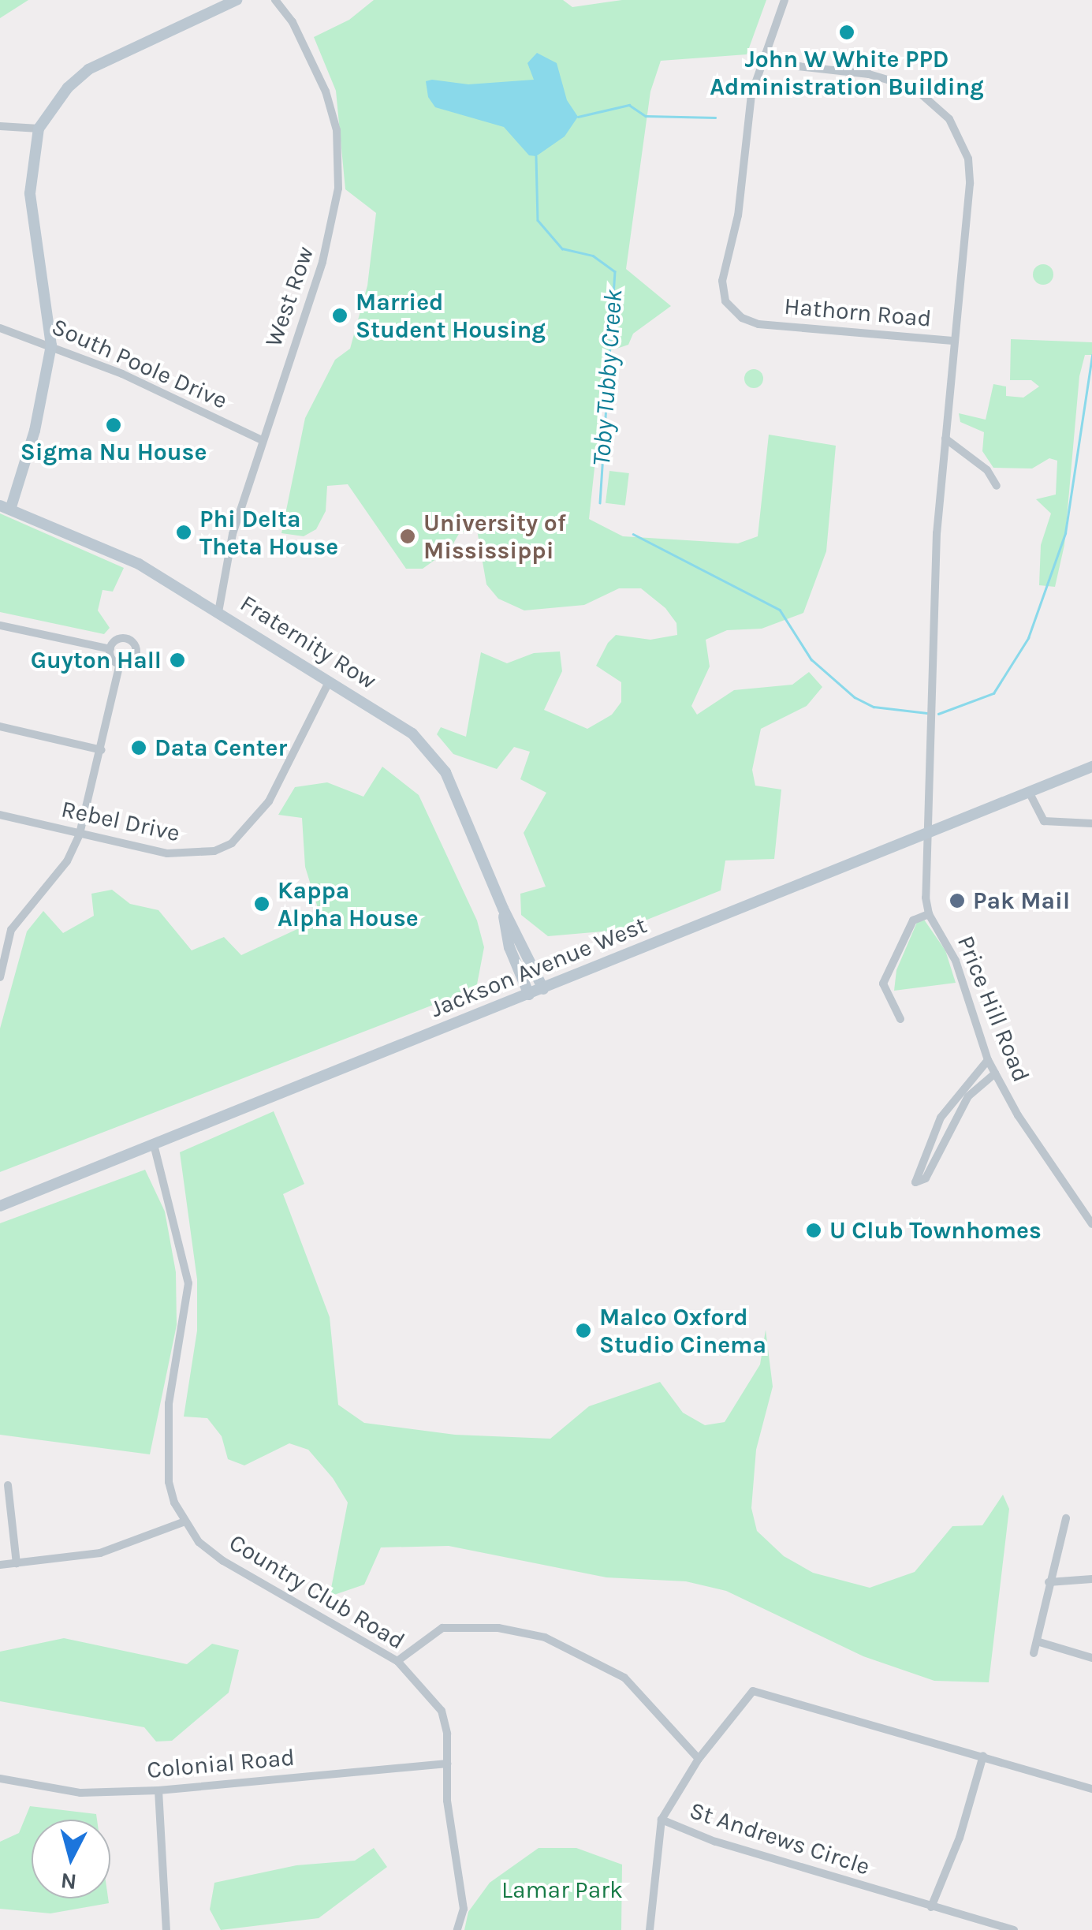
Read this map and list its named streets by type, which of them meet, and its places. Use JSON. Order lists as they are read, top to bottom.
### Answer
{
  "streets": {
    "street": [
      "West Row",
      "Hathorn Road",
      "South Poole Drive",
      "Fraternity Row",
      "Rebel Drive",
      "Jackson Avenue West",
      "Price Hill Road",
      "Country Club Road",
      "Colonial Road",
      "St Andrews Circle"
    ]
  },
  "crossings": [
    ["West Row", "South Poole Drive"],
    ["West Row", "Fraternity Row"],
    ["Hathorn Road", "Jackson Avenue West"],
    ["Hathorn Road", "Price Hill Road"],
    ["Fraternity Row", "Rebel Drive"],
    ["Fraternity Row", "Jackson Avenue West"],
    ["Jackson Avenue West", "Price Hill Road"],
    ["Jackson Avenue West", "Country Club Road"],
    ["Country Club Road", "Colonial Road"]
  ],
  "water": ["Toby Tubby Creek"],
  "parks": ["Lamar Park"],
  "places": [
    "John W White PPD Administration Building",
    "Married Student Housing",
    "Sigma Nu House",
    "Phi Delta Theta House",
    "University of Mississippi",
    "Guyton Hall",
    "Data Center",
    "Pak Mail",
    "Kappa Alpha House",
    "U Club Townhomes",
    "Malco Oxford Studio Cinema"
  ],
  "north": "bottom"
}
